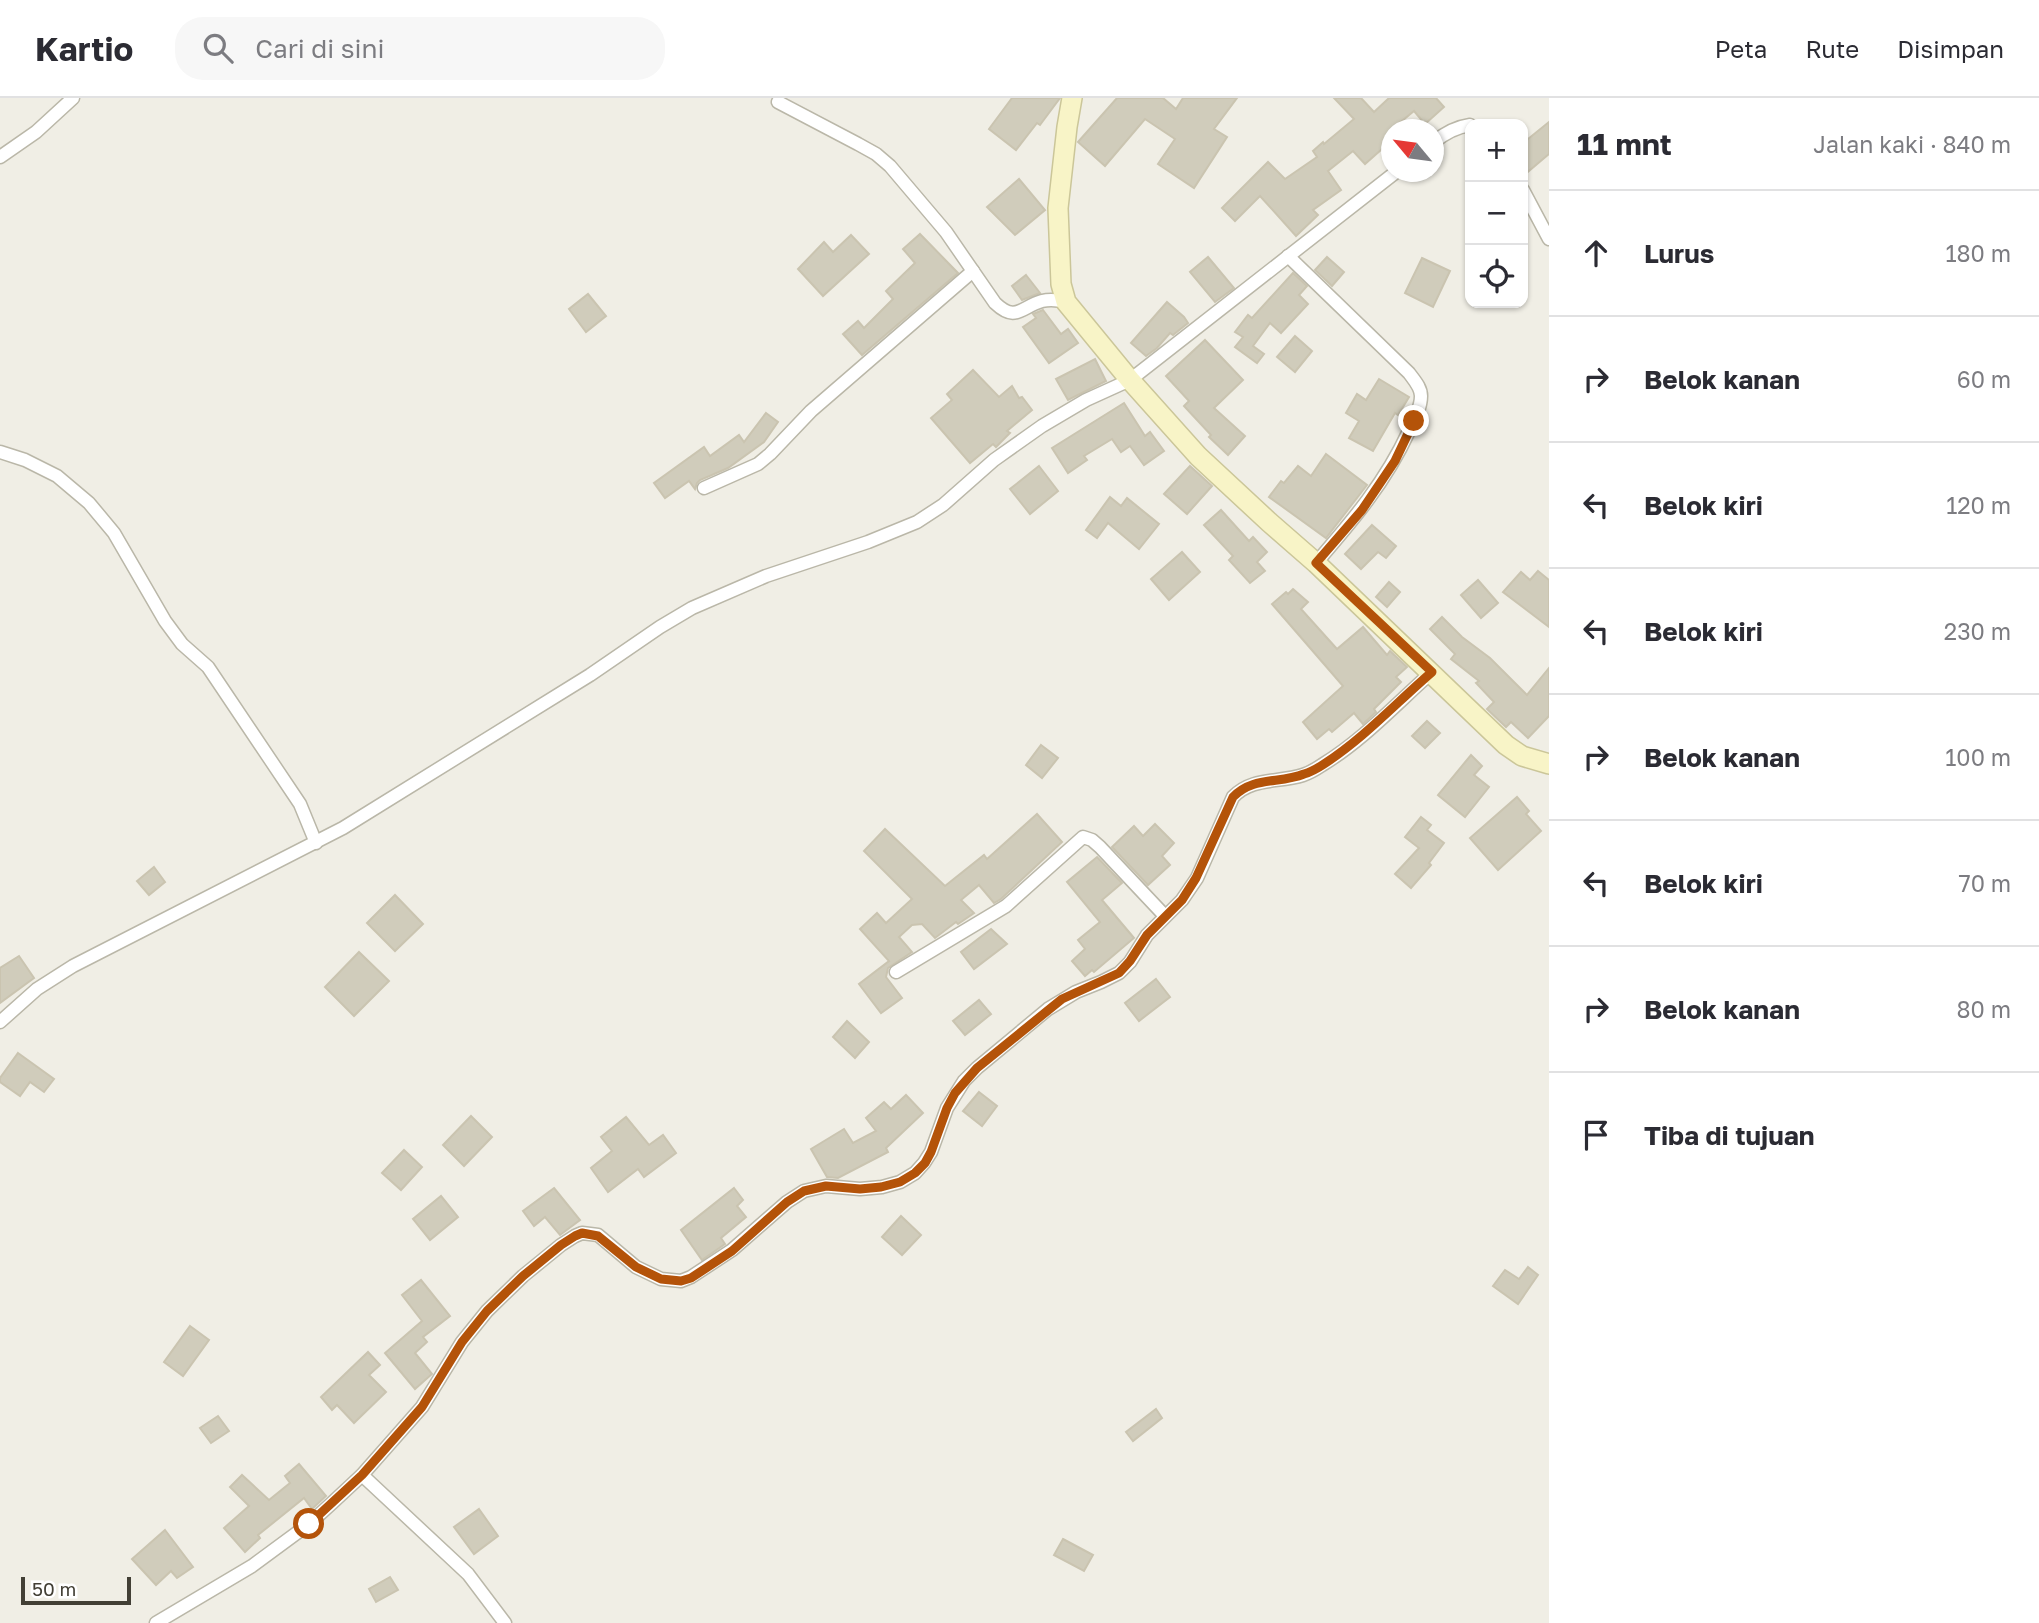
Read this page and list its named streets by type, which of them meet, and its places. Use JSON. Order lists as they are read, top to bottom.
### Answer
{
  "scale_bar": "50 m",
  "north": "top left",
  "page": {
    "header": "Kartio",
    "search": "Cari di sini",
    "nav": ["Peta", "Rute", "Disimpan"],
    "heading": ["11 mnt", "Jalan kaki · 840 m"],
    "map_buttons": ["+", "−"],
    "list": [
      ["Lurus", "180 m"],
      ["Belok kanan", "60 m"],
      ["Belok kiri", "120 m"],
      ["Belok kiri", "230 m"],
      ["Belok kanan", "100 m"],
      ["Belok kiri", "70 m"],
      ["Belok kanan", "80 m"],
      "Tiba di tujuan"
    ],
    "scale": "50 m"
  }
}
